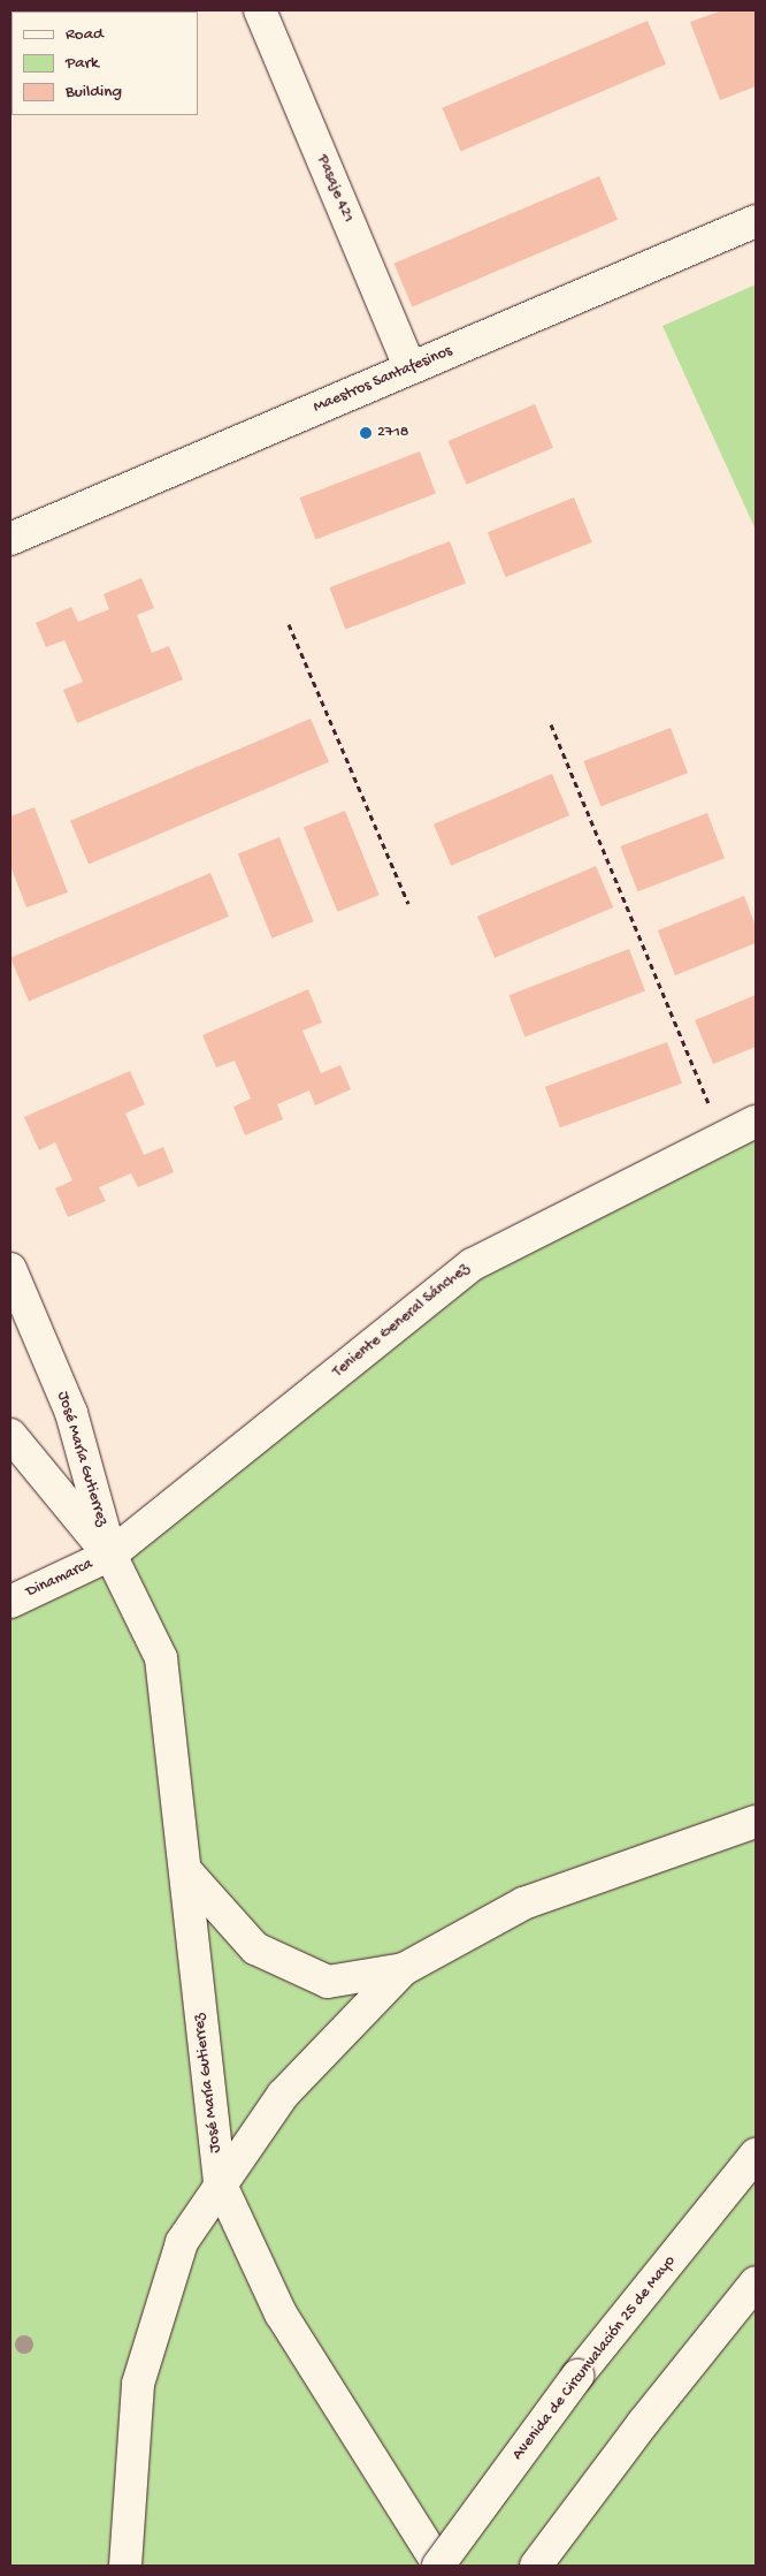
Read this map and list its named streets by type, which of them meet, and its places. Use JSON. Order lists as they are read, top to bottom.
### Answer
{
  "streets": {
    "main road": [
      "Pasaje 421",
      "Maestros Santafesinos",
      "Teniente General Sánchez",
      "José María Gutierrez",
      "Dinamarca",
      "Avenida de Circunvalación 25 de Mayo"
    ]
  },
  "crossings": [
    ["Pasaje 421", "Maestros Santafesinos"],
    ["Teniente General Sánchez", "José María Gutierrez"],
    ["Teniente General Sánchez", "Dinamarca"],
    ["José María Gutierrez", "Dinamarca"],
    ["José María Gutierrez", "Avenida de Circunvalación 25 de Mayo"]
  ],
  "places": ["2718"],
  "legend": ["Road", "Park", "Building"]
}
